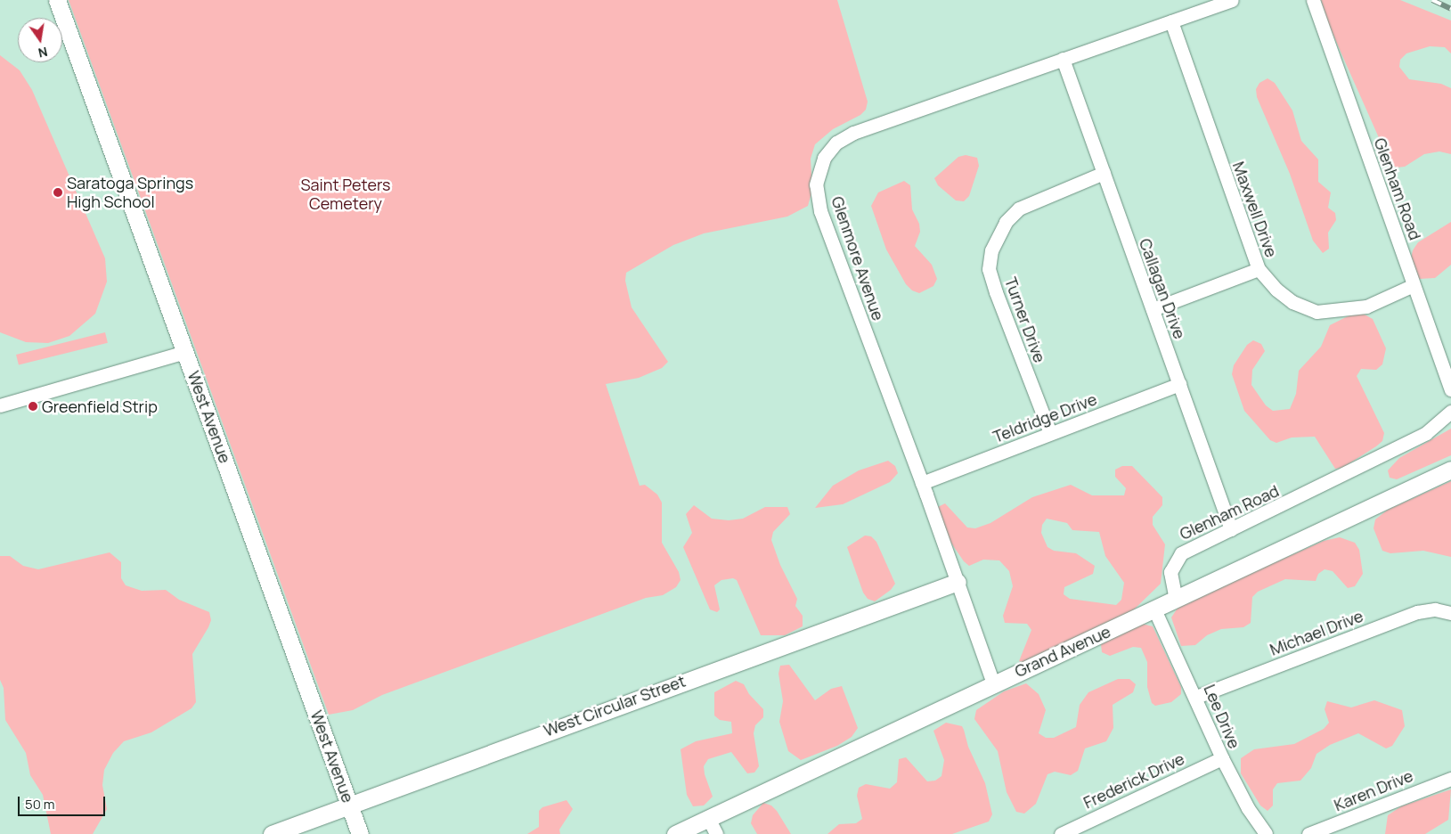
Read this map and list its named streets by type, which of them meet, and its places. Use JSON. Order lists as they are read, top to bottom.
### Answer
{
  "streets": {
    "street": [
      "Glenham Road",
      "Maxwell Drive",
      "Glenmore Avenue",
      "Callagan Drive",
      "Turner Drive",
      "West Avenue",
      "Teldridge Drive",
      "Michael Drive",
      "Grand Avenue",
      "West Circular Street",
      "Lee Drive",
      "Frederick Drive",
      "Karen Drive"
    ]
  },
  "crossings": [
    ["Glenham Road", "Maxwell Drive"],
    ["Glenham Road", "Callagan Drive"],
    ["Glenham Road", "Grand Avenue"],
    ["Maxwell Drive", "Glenmore Avenue"],
    ["Glenmore Avenue", "Callagan Drive"],
    ["Glenmore Avenue", "Teldridge Drive"],
    ["Glenmore Avenue", "Grand Avenue"],
    ["Glenmore Avenue", "West Circular Street"],
    ["Callagan Drive", "Turner Drive"],
    ["Callagan Drive", "Teldridge Drive"],
    ["Turner Drive", "Teldridge Drive"],
    ["West Avenue", "West Circular Street"],
    ["Michael Drive", "Lee Drive"],
    ["Grand Avenue", "Lee Drive"],
    ["Lee Drive", "Frederick Drive"]
  ],
  "parks": ["Saint Peters Cemetery"],
  "places": ["Saratoga Springs High School", "Greenfield Strip"],
  "scale_bar": "50 m",
  "north": "bottom"
}
